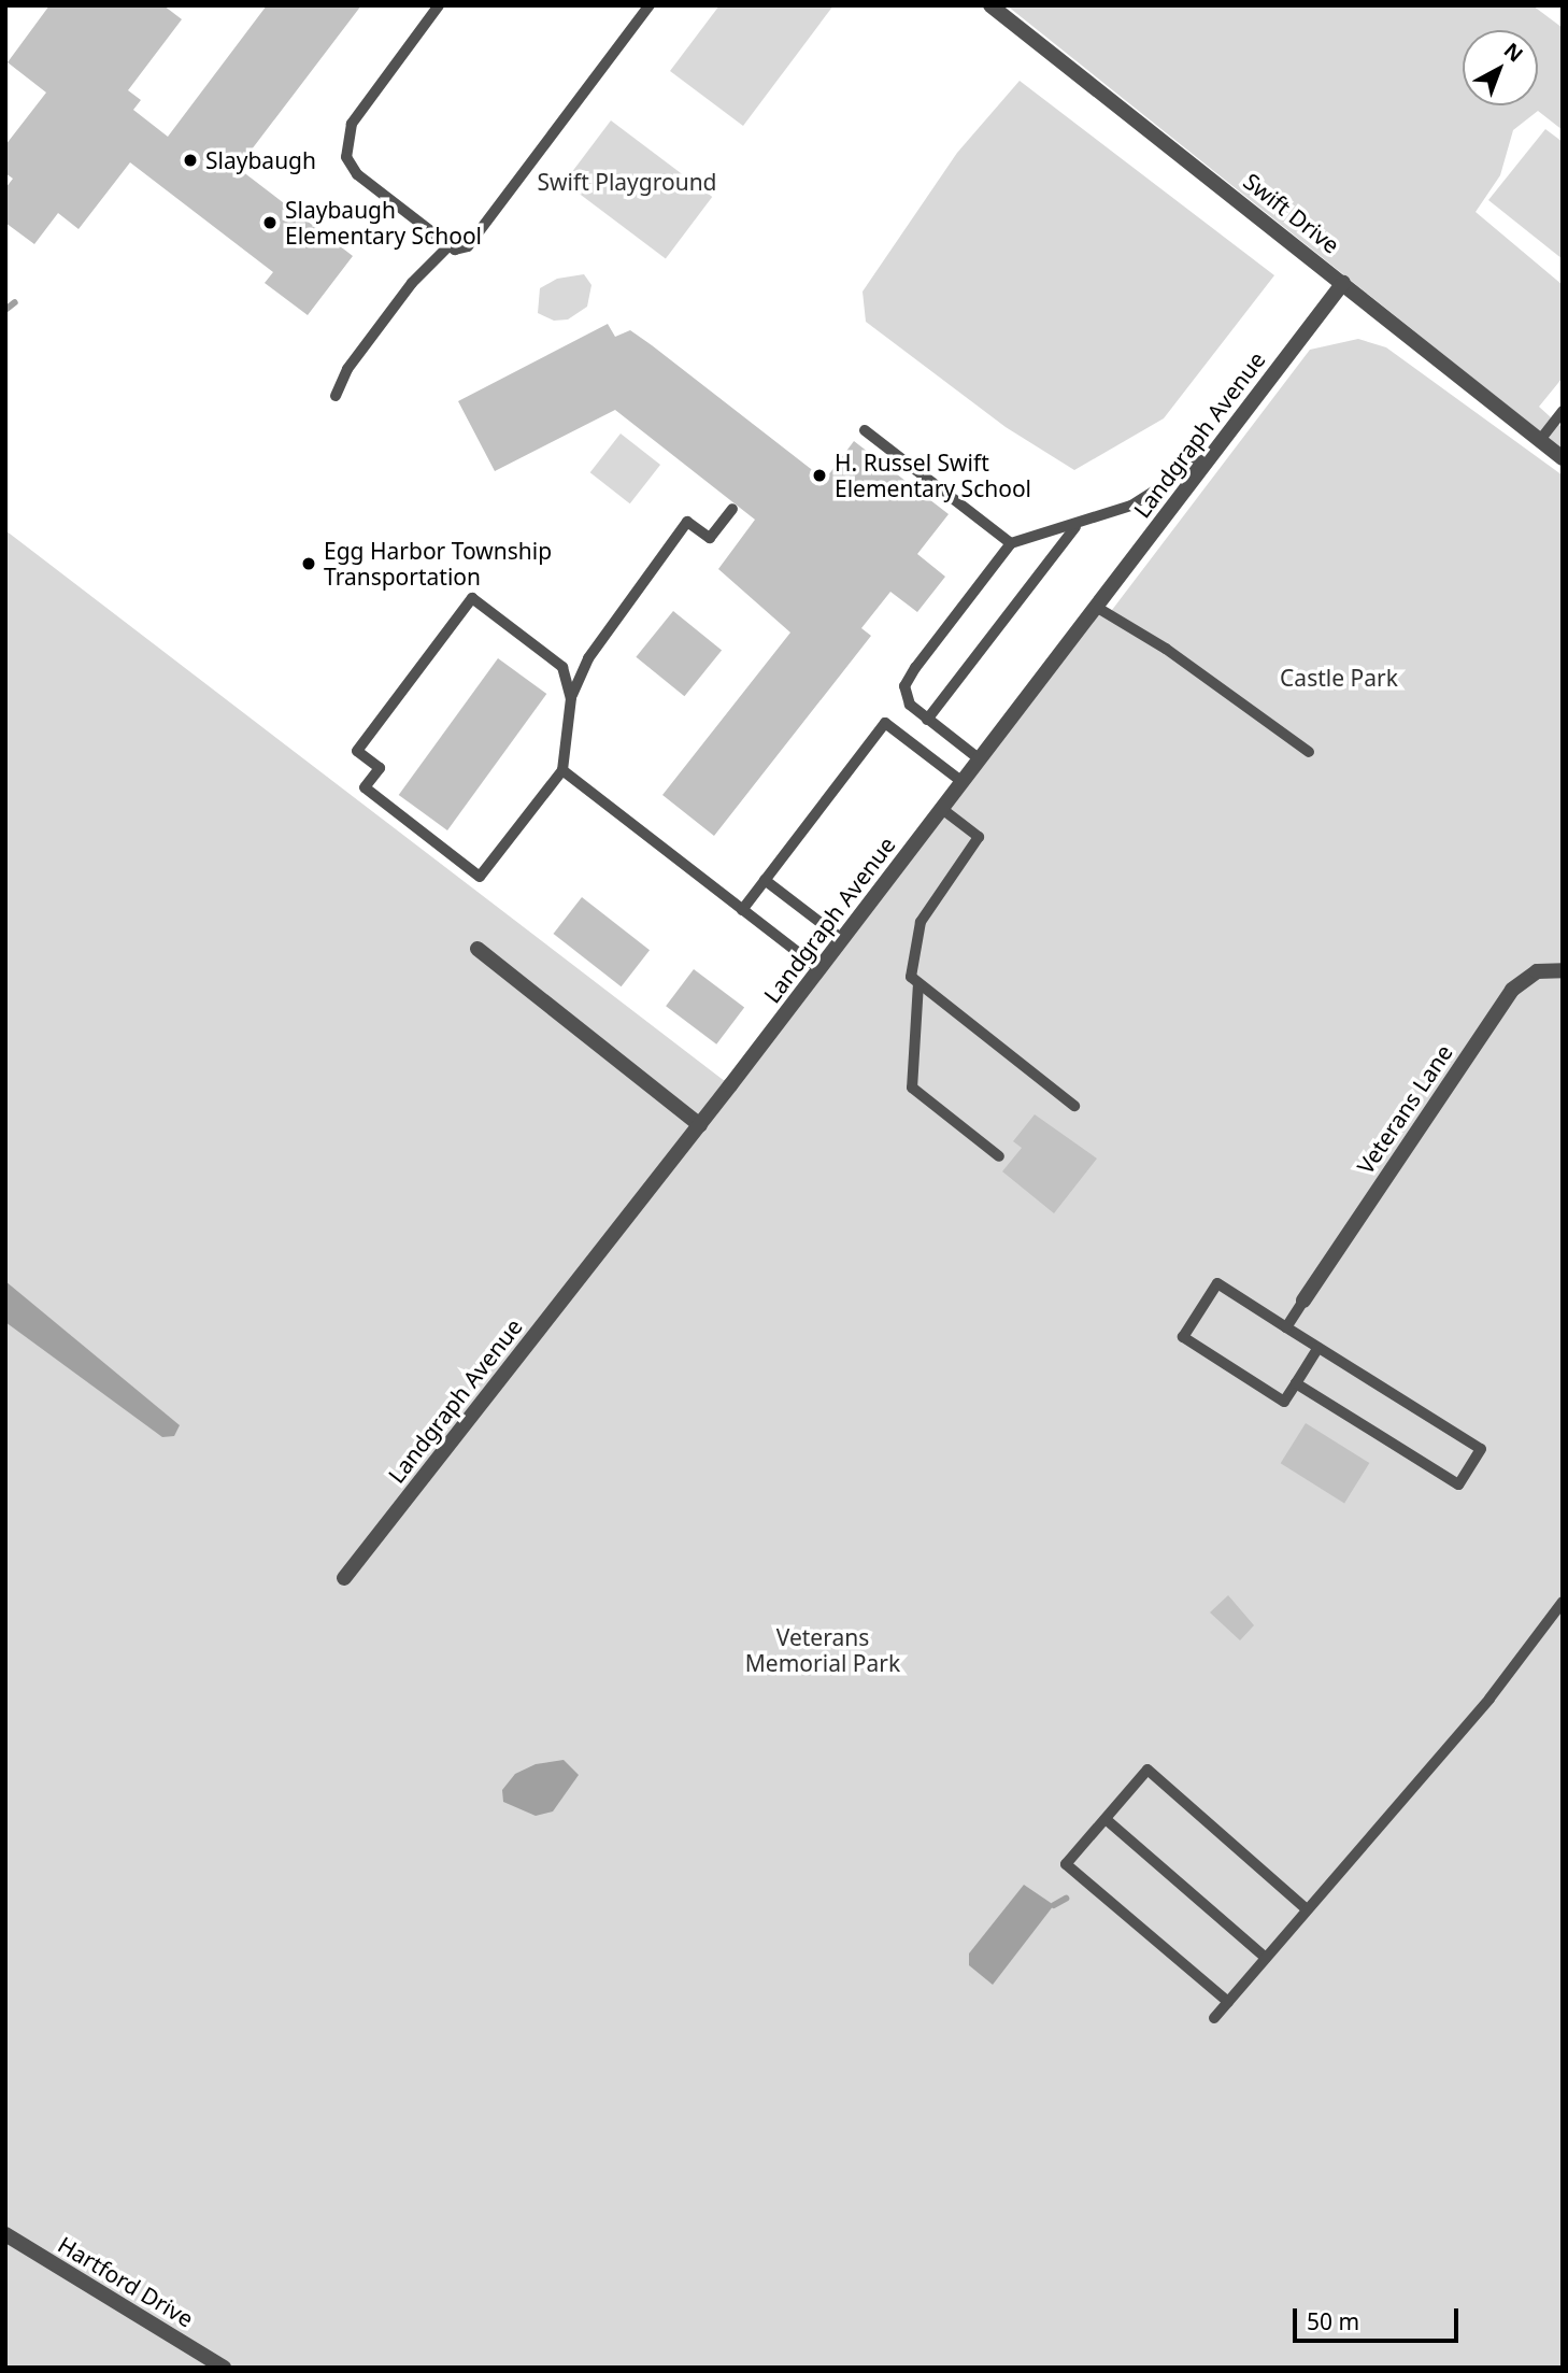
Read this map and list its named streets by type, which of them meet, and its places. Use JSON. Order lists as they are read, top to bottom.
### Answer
{
  "streets": {
    "street": [
      "Swift Drive",
      "Landgraph Avenue",
      "Veterans Lane",
      "Hartford Drive"
    ]
  },
  "crossings": [
    ["Swift Drive", "Landgraph Avenue"]
  ],
  "parks": ["Swift Playground", "Castle Park", "Veterans Memorial Park"],
  "places": [
    "Slaybaugh",
    "Slaybaugh Elementary School",
    "H. Russel Swift Elementary School",
    "Egg Harbor Township Transportation"
  ],
  "scale_bar": "50 m",
  "north": "top right"
}
